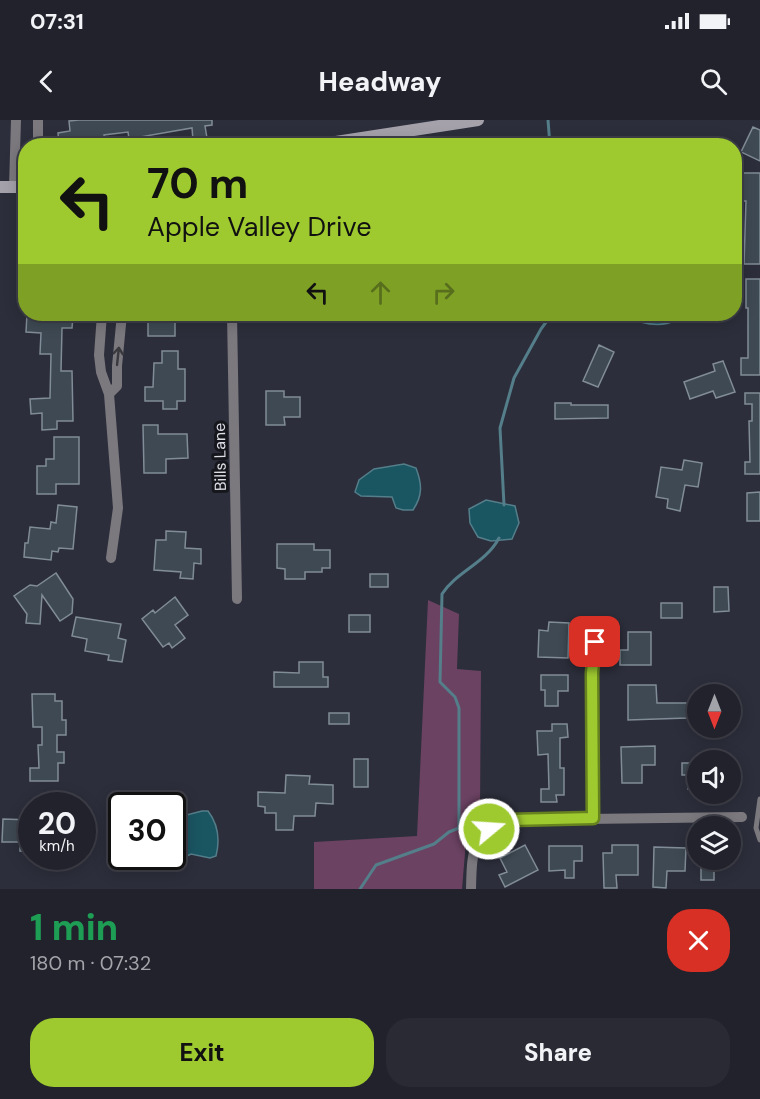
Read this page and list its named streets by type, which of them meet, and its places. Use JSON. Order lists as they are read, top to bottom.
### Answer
{
  "streets": {
    "street": ["Bills Lane"]
  },
  "north": "bottom",
  "page": {
    "status": "07:31",
    "header": "Headway",
    "turn": ["70 m", "Apple Valley Drive"],
    "speed": "20 km/h",
    "limit": "30",
    "heading": ["1 min", "180 m · 07:32"],
    "buttons": ["Exit", "Share"]
  }
}
